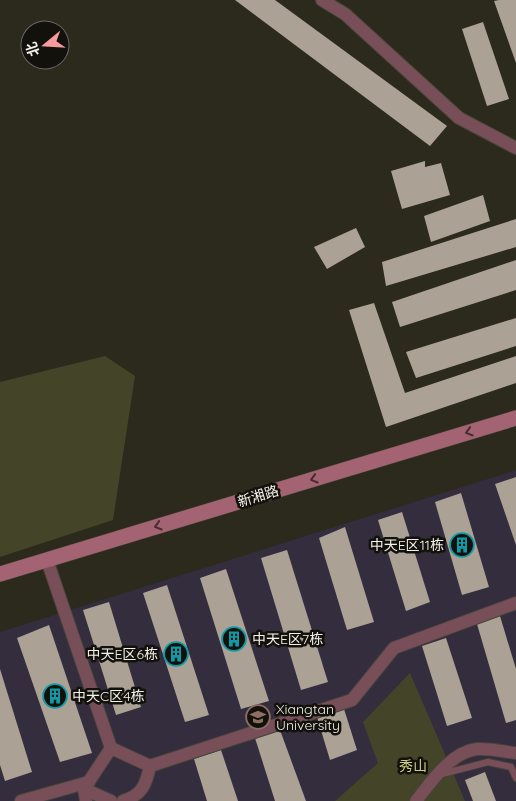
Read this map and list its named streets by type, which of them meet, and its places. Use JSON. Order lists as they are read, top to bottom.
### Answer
{
  "streets": {
    "main road": ["新湘路"]
  },
  "one_way": ["新湘路"],
  "parks": ["秀山"],
  "places": {
    "building": [
      "中天E区11栋",
      "中天E区7栋",
      "中天E区6栋",
      "中天C区4栋"
    ],
    "school or university": ["Xiangtan University"]
  },
  "north": "left"
}
